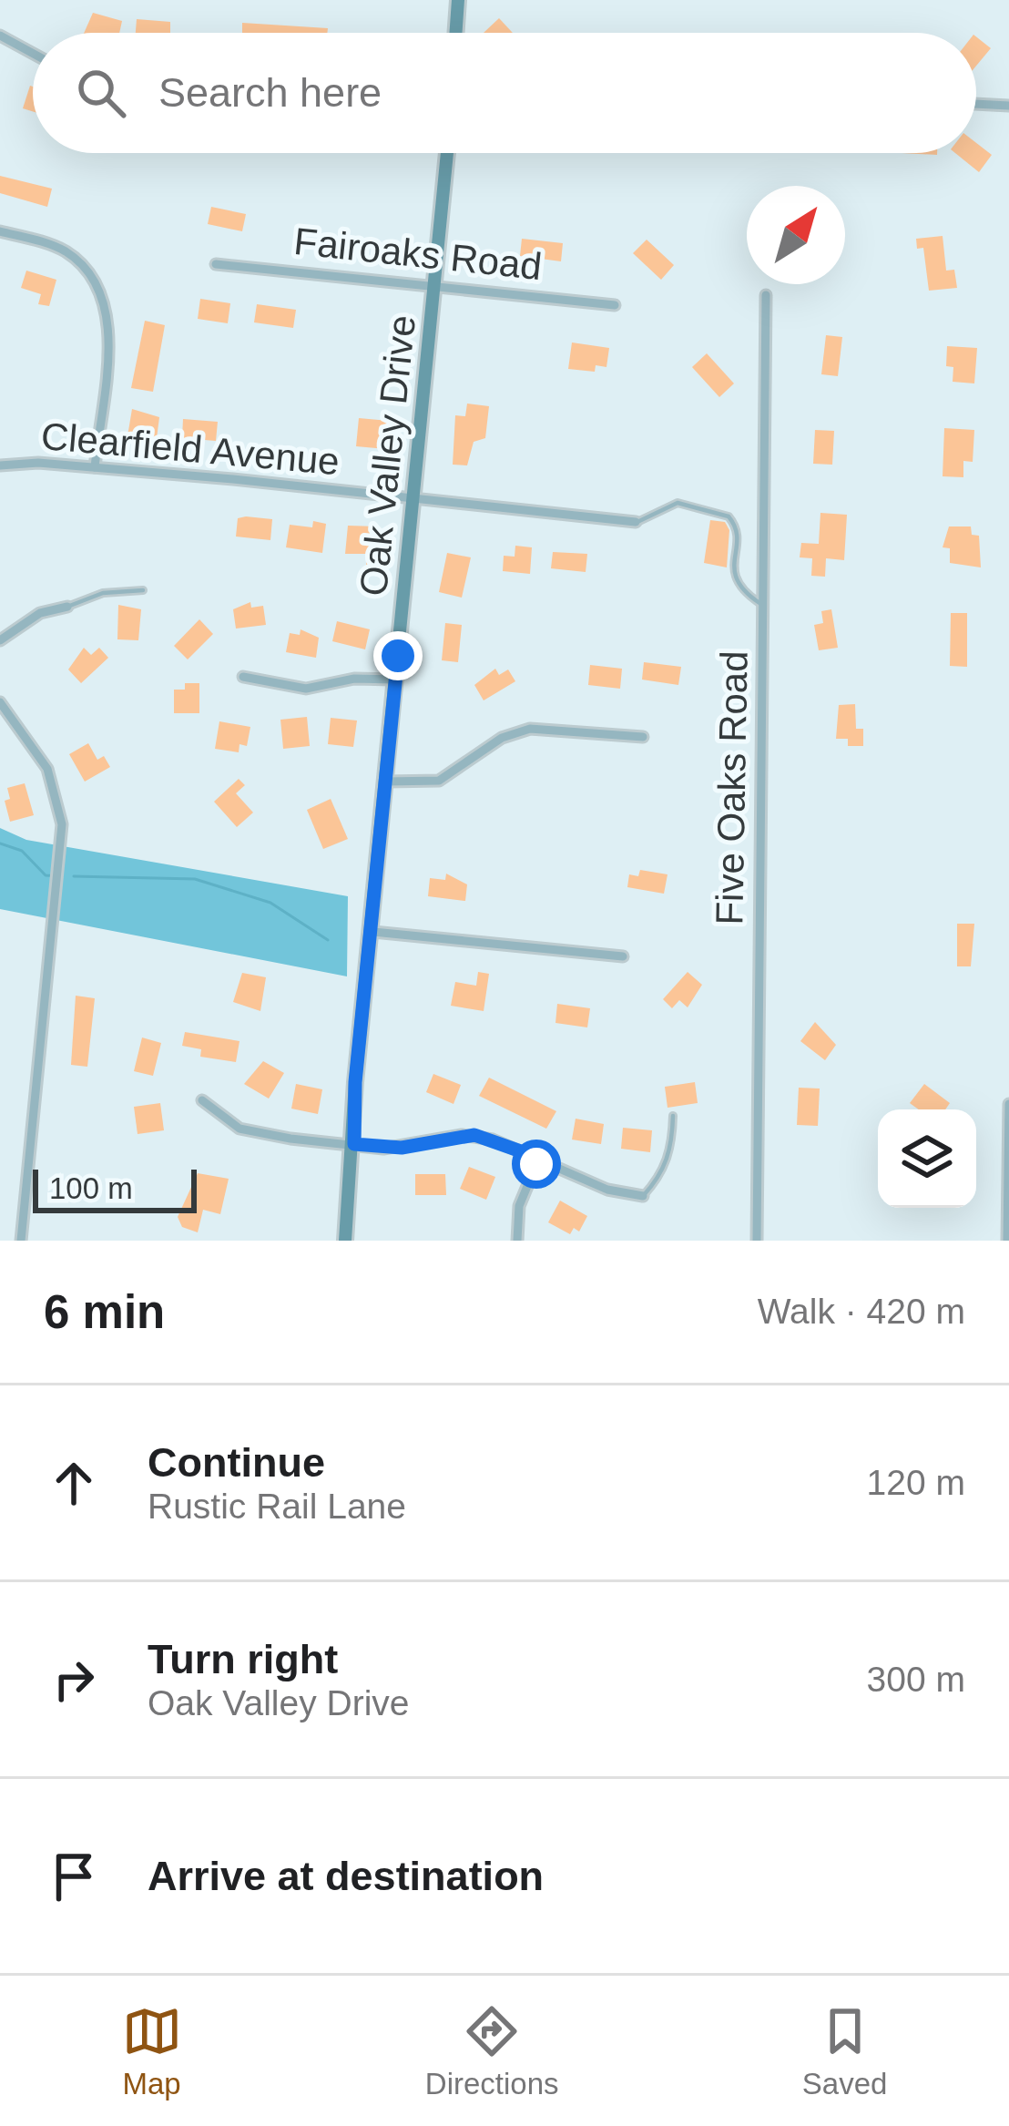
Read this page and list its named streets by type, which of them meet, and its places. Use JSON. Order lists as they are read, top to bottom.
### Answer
{
  "streets": {
    "street": [
      "Fairoaks Road",
      "Clearfield Avenue",
      "Oak Valley Drive",
      "Five Oaks Road"
    ]
  },
  "crossings": [
    ["Fairoaks Road", "Oak Valley Drive"],
    ["Clearfield Avenue", "Oak Valley Drive"]
  ],
  "scale_bar": "100 m",
  "north": "top right",
  "page": {
    "search": "Search here",
    "scale": "100 m",
    "heading": ["6 min", "Walk · 420 m"],
    "list": [
      ["Continue", "Rustic Rail Lane", "120 m"],
      ["Turn right", "Oak Valley Drive", "300 m"],
      "Arrive at destination"
    ],
    "nav": ["Map", "Directions", "Saved"]
  }
}
